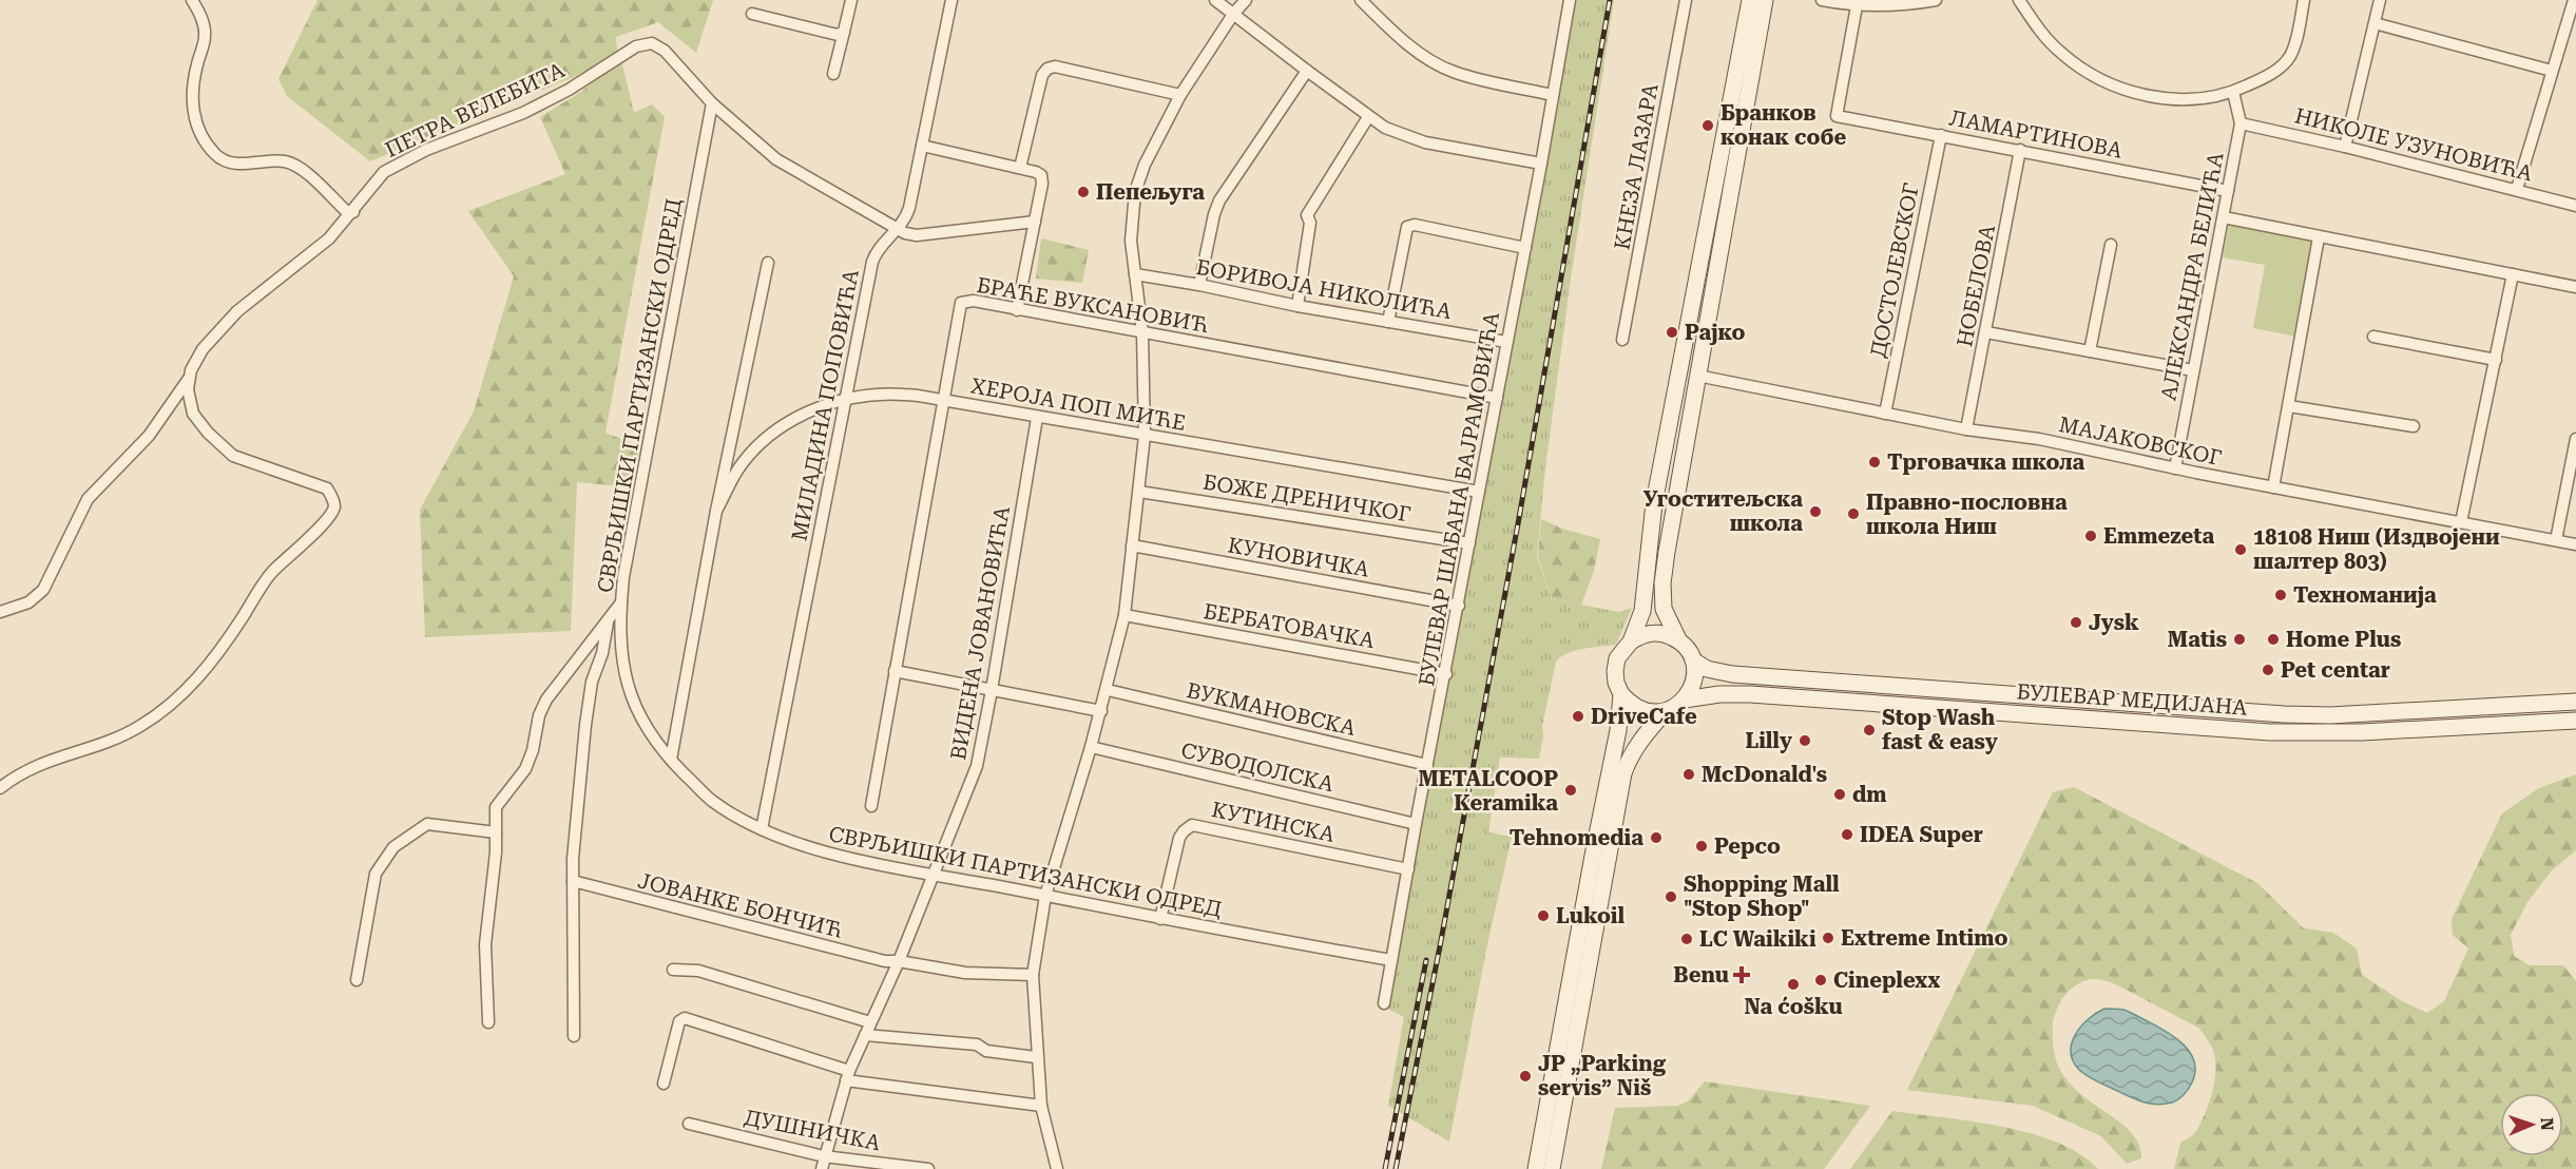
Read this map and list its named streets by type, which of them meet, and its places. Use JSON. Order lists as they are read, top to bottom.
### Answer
{
  "streets": {
    "main road": ["БУЛЕВАР МЕДИЈАНА"],
    "street": [
      "ПЕТРА ВЕЛЕБИТА",
      "ЛАМАРТИНОВА",
      "НИКОЛЕ УЗУНОВИЋА",
      "КНЕЗА ЛАЗАРА",
      "ДОСТОЈЕВСКОГ",
      "АЛЕКСАНДРА БЕЛИЋА",
      "НОБЕЛОВА",
      "БОРИВОЈА НИКОЛИЋА",
      "БРАЋЕ ВУКСАНОВИЋ",
      "СВРЉИШКИ ПАРТИЗАНСКИ ОДРЕД",
      "ХЕРОЈА ПОП МИЋЕ",
      "МИЛАДИНА ПОПОВИЋА",
      "МАЈАКОВСКОГ",
      "БОЖЕ ДРЕНИЧКОГ",
      "БУЛЕВАР ШАБАНА БАЈРАМОВИЋА",
      "КУНОВИЧКА",
      "БЕРБАТОВАЧКА",
      "ВИДЕНА ЈОВАНОВИЋА",
      "ВУКМАНОВСКА",
      "СУВОДОЛСКА",
      "КУТИНСКА",
      "ЈОВАНКЕ БОНЧИЋ",
      "ДУШНИЧКА"
    ]
  },
  "crossings": [
    ["ПЕТРА ВЕЛЕБИТА", "СВРЉИШКИ ПАРТИЗАНСКИ ОДРЕД"],
    ["ПЕТРА ВЕЛЕБИТА", "МИЛАДИНА ПОПОВИЋА"],
    ["ЛАМАРТИНОВА", "ДОСТОЈЕВСКОГ"],
    ["ЛАМАРТИНОВА", "АЛЕКСАНДРА БЕЛИЋА"],
    ["ЛАМАРТИНОВА", "НОБЕЛОВА"],
    ["НИКОЛЕ УЗУНОВИЋА", "АЛЕКСАНДРА БЕЛИЋА"],
    ["ДОСТОЈЕВСКОГ", "МАЈАКОВСКОГ"],
    ["АЛЕКСАНДРА БЕЛИЋА", "МАЈАКОВСКОГ"],
    ["НОБЕЛОВА", "МАЈАКОВСКОГ"],
    ["БОРИВОЈА НИКОЛИЋА", "БУЛЕВАР ШАБАНА БАЈРАМОВИЋА"],
    ["БРАЋЕ ВУКСАНОВИЋ", "ХЕРОЈА ПОП МИЋЕ"],
    ["БРАЋЕ ВУКСАНОВИЋ", "БУЛЕВАР ШАБАНА БАЈРАМОВИЋА"],
    ["СВРЉИШКИ ПАРТИЗАНСКИ ОДРЕД", "ХЕРОЈА ПОП МИЋЕ"],
    ["СВРЉИШКИ ПАРТИЗАНСКИ ОДРЕД", "МИЛАДИНА ПОПОВИЋА"],
    ["СВРЉИШКИ ПАРТИЗАНСКИ ОДРЕД", "БУЛЕВАР ШАБАНА БАЈРАМОВИЋА"],
    ["СВРЉИШКИ ПАРТИЗАНСКИ ОДРЕД", "ВИДЕНА ЈОВАНОВИЋА"],
    ["СВРЉИШКИ ПАРТИЗАНСКИ ОДРЕД", "КУТИНСКА"],
    ["ХЕРОЈА ПОП МИЋЕ", "МИЛАДИНА ПОПОВИЋА"],
    ["ХЕРОЈА ПОП МИЋЕ", "БУЛЕВАР ШАБАНА БАЈРАМОВИЋА"],
    ["ХЕРОЈА ПОП МИЋЕ", "ВИДЕНА ЈОВАНОВИЋА"],
    ["БОЖЕ ДРЕНИЧКОГ", "БУЛЕВАР ШАБАНА БАЈРАМОВИЋА"],
    ["БУЛЕВАР ШАБАНА БАЈРАМОВИЋА", "КУНОВИЧКА"],
    ["БУЛЕВАР ШАБАНА БАЈРАМОВИЋА", "БЕРБАТОВАЧКА"],
    ["БУЛЕВАР ШАБАНА БАЈРАМОВИЋА", "ВУКМАНОВСКА"],
    ["БУЛЕВАР ШАБАНА БАЈРАМОВИЋА", "СУВОДОЛСКА"],
    ["БУЛЕВАР ШАБАНА БАЈРАМОВИЋА", "КУТИНСКА"],
    ["ВИДЕНА ЈОВАНОВИЋА", "ЈОВАНКЕ БОНЧИЋ"],
    ["ВИДЕНА ЈОВАНОВИЋА", "ДУШНИЧКА"]
  ],
  "places": {
    "other": [
      "Бранков конак собе",
      "Пепељуга",
      "Рајко",
      "Трговачка школа",
      "Угоститељска школа",
      "Правно-пословна школа Ниш",
      "Emmezeta",
      "18108 Ниш (Издвојени шалтер 803)",
      "Техноманија",
      "Jysk",
      "Matis",
      "Home Plus",
      "Pet centar",
      "DriveCafe",
      "Stop Wash fast & easy",
      "Lilly",
      "McDonald's",
      "METALCOOP Keramika",
      "dm",
      "IDEA Super",
      "Tehnomedia",
      "Pepco",
      "Shopping Mall \"Stop Shop\"",
      "Lukoil",
      "Extreme Intimo",
      "LC Waikiki",
      "Cineplexx",
      "Na ćošku",
      "JP „Parking servis” Niš"
    ],
    "health": ["Benu"]
  },
  "north": "right"
}
